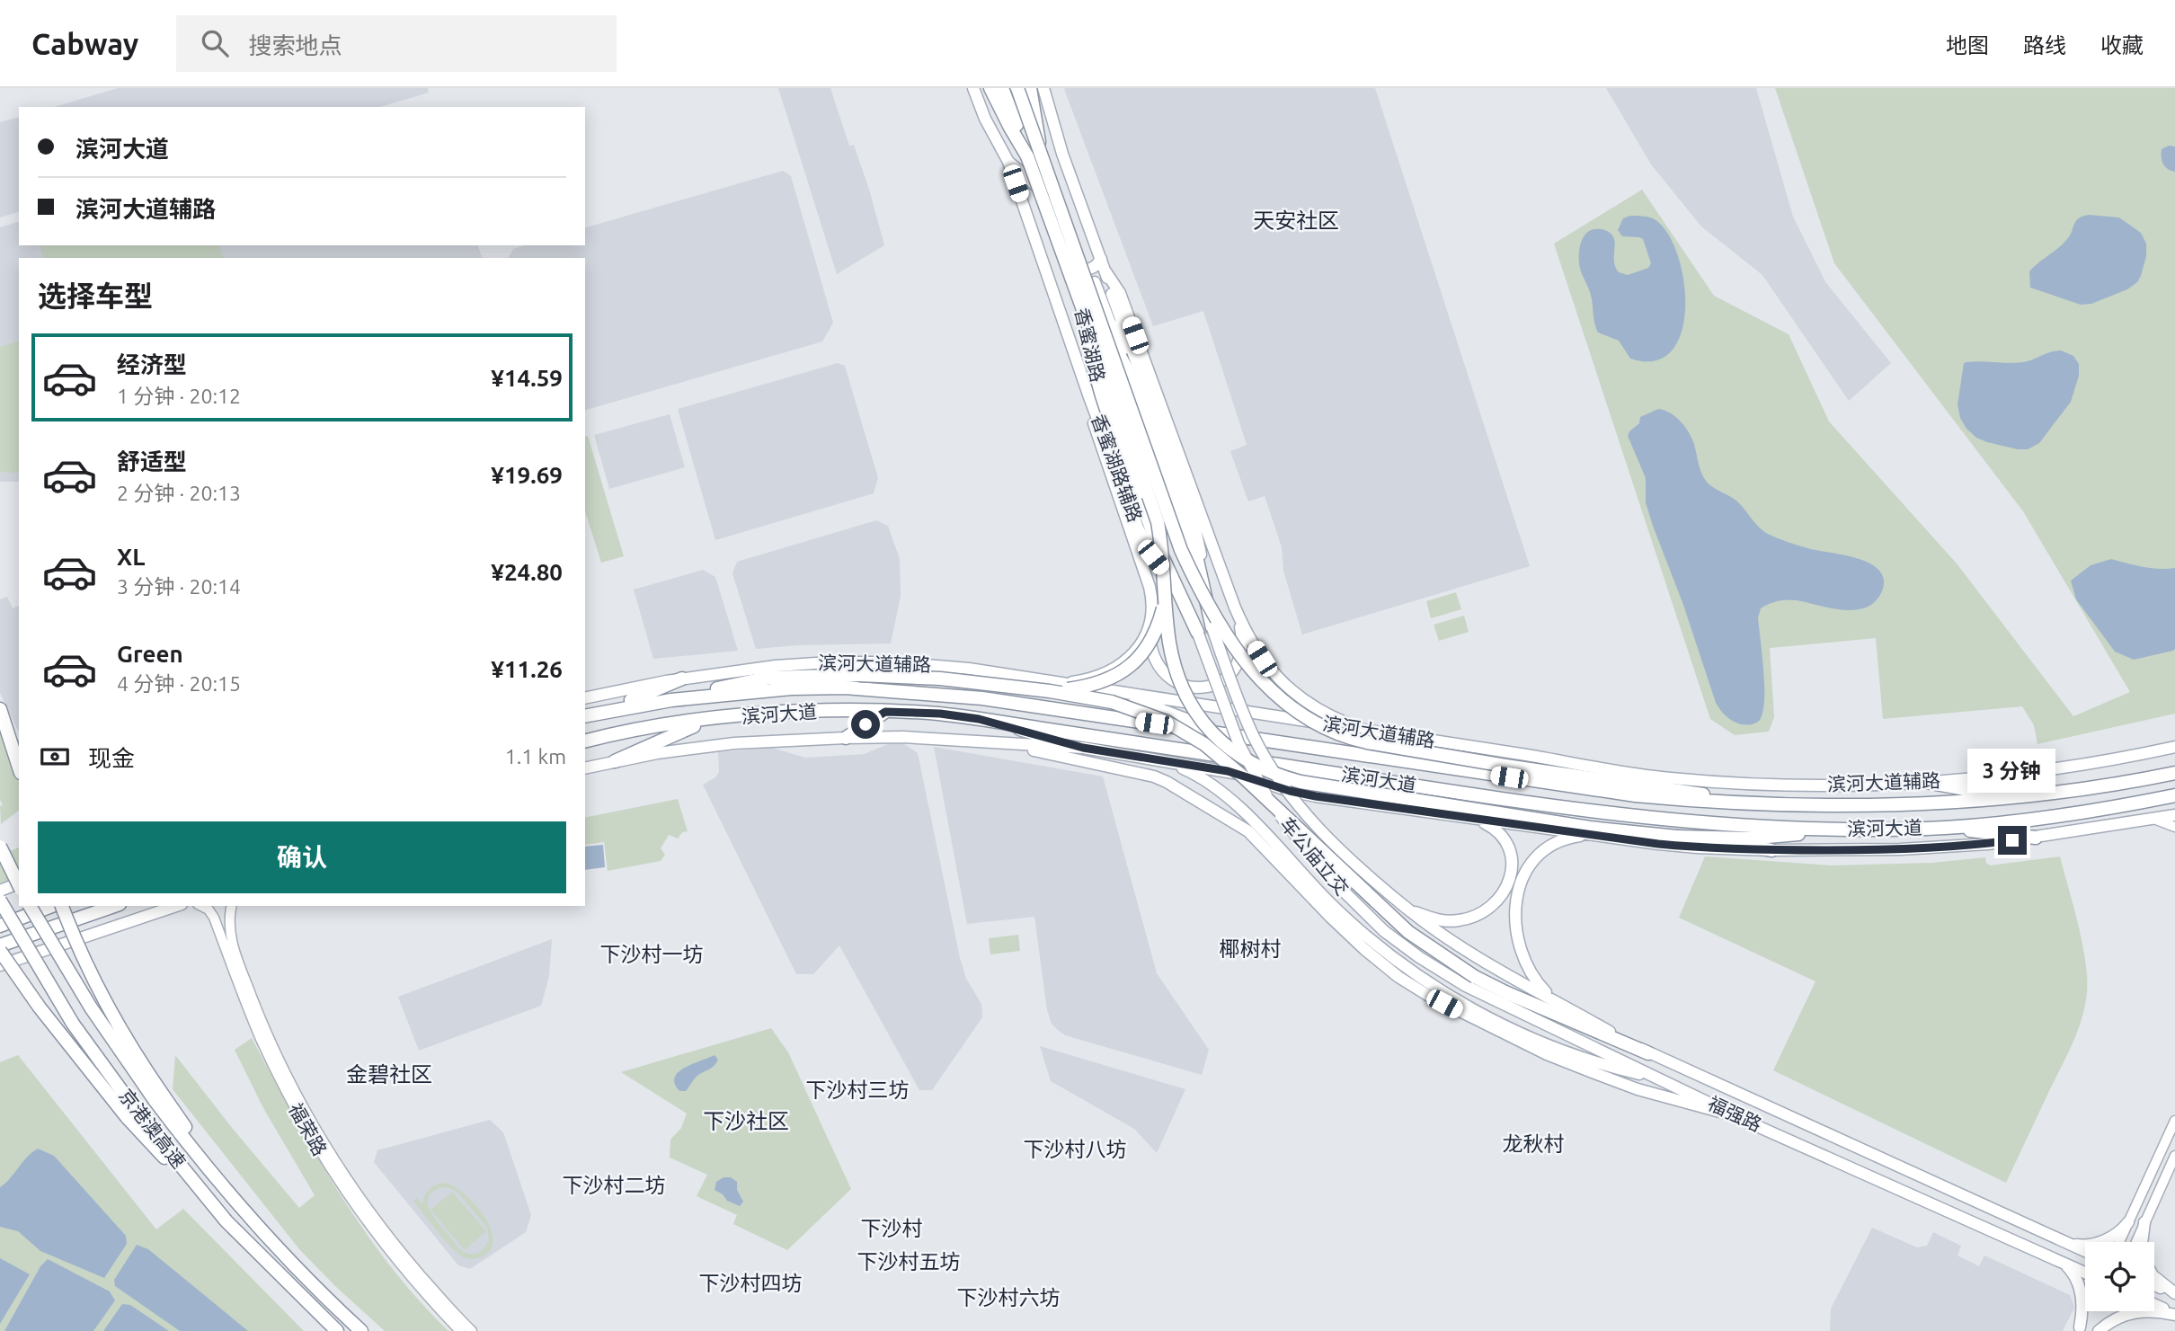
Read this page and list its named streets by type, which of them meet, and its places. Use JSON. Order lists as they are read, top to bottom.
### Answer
{
  "streets": {
    "highway": ["香蜜湖路", "滨河大道", "京港澳高速"],
    "main road": [
      "香蜜湖路辅路",
      "滨河大道辅路",
      "车公庙立交",
      "福强路",
      "福荣路"
    ]
  },
  "crossings": [
    ["香蜜湖路", "香蜜湖路辅路"],
    ["香蜜湖路", "车公庙立交"],
    ["车公庙立交", "福强路"]
  ],
  "districts": [
    "天安社区",
    "椰树村",
    "下沙村一坊",
    "金碧社区",
    "下沙村三坊",
    "下沙社区",
    "龙秋村",
    "下沙村八坊",
    "下沙村二坊",
    "下沙村",
    "下沙村五坊",
    "下沙村四坊",
    "下沙村六坊"
  ],
  "page": {
    "header": "Cabway",
    "search": "搜索地点",
    "nav": ["地图", "路线", "收藏"],
    "banner": ["滨河大道", "滨河大道辅路"],
    "heading": "选择车型",
    "list": [
      {
        "name": "经济型",
        "note": "1 分钟 · 20:12",
        "value": "¥14.59"
      },
      {
        "name": "舒适型",
        "note": "2 分钟 · 20:13",
        "value": "¥19.69"
      },
      {
        "name": "XL",
        "note": "3 分钟 · 20:14",
        "value": "¥24.80"
      },
      {
        "name": "Green",
        "note": "4 分钟 · 20:15",
        "value": "¥11.26"
      }
    ],
    "pay": ["现金", "1.1 km"],
    "bubble": "3 分钟",
    "buttons": "确认"
  }
}
